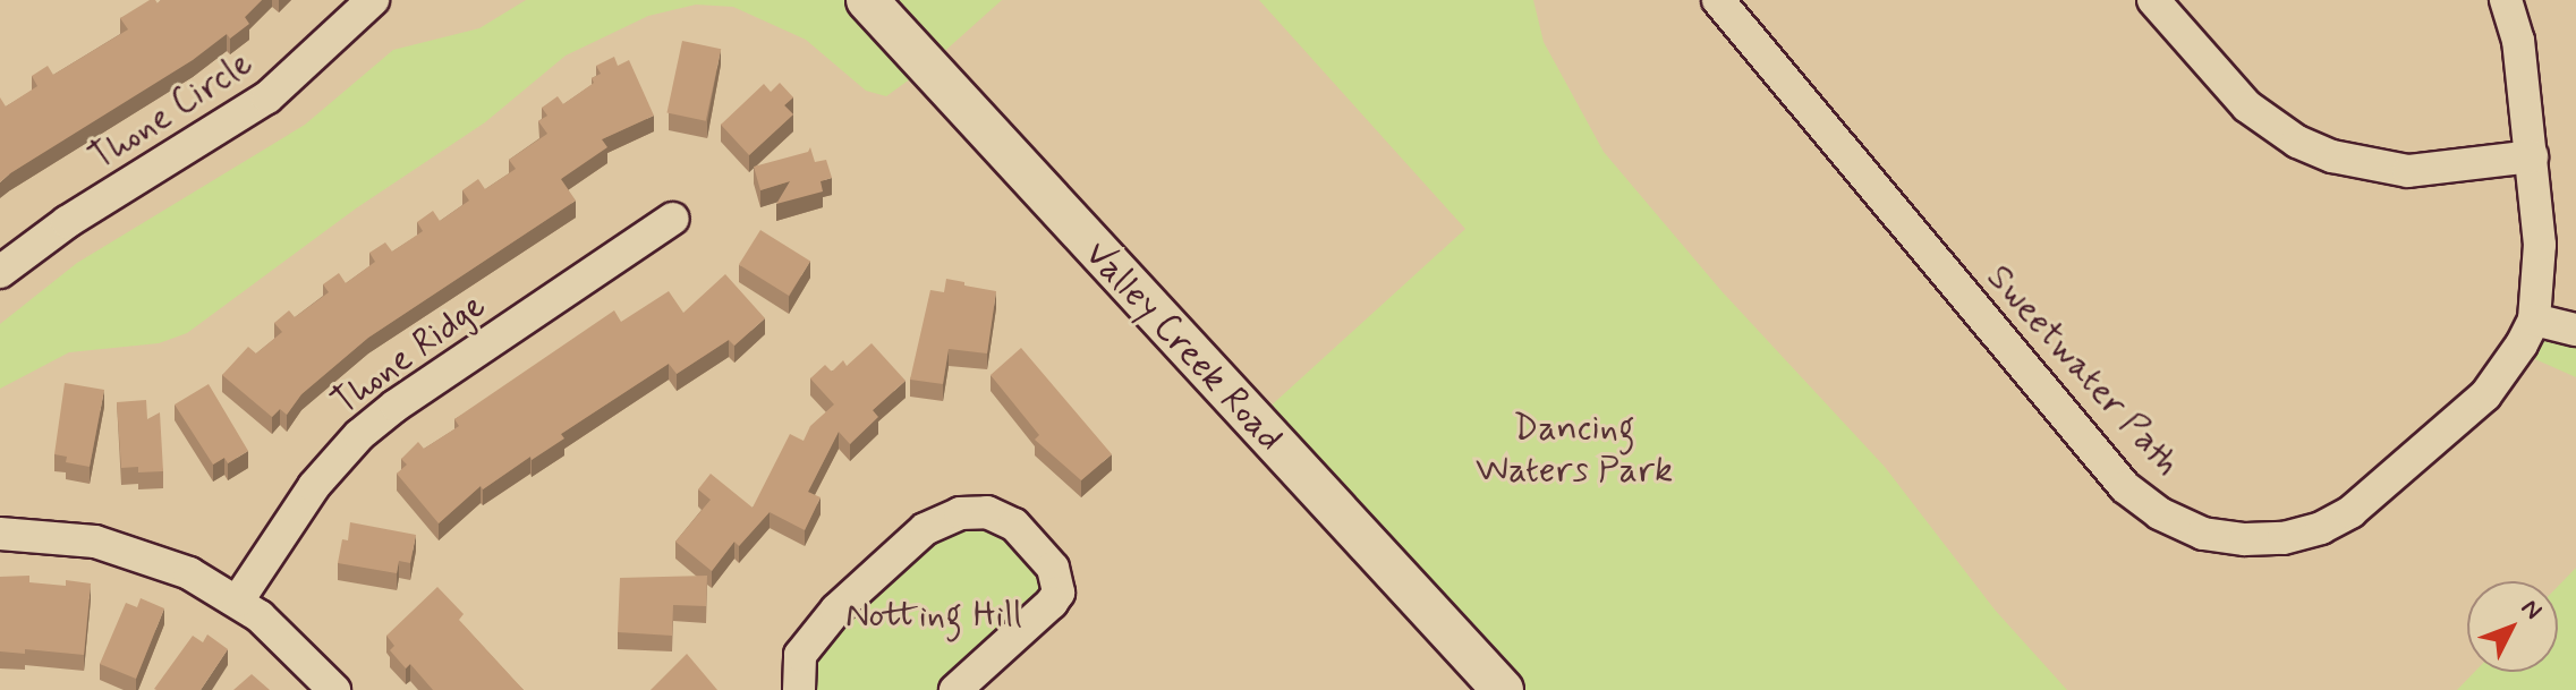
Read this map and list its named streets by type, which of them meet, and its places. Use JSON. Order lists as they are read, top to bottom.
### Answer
{
  "streets": {
    "main road": ["Valley Creek Road"],
    "street": ["Thone Circle", "Thone Ridge", "Sweetwater Path"]
  },
  "parks": ["Dancing Waters Park", "Notting Hill"],
  "north": "top right"
}
